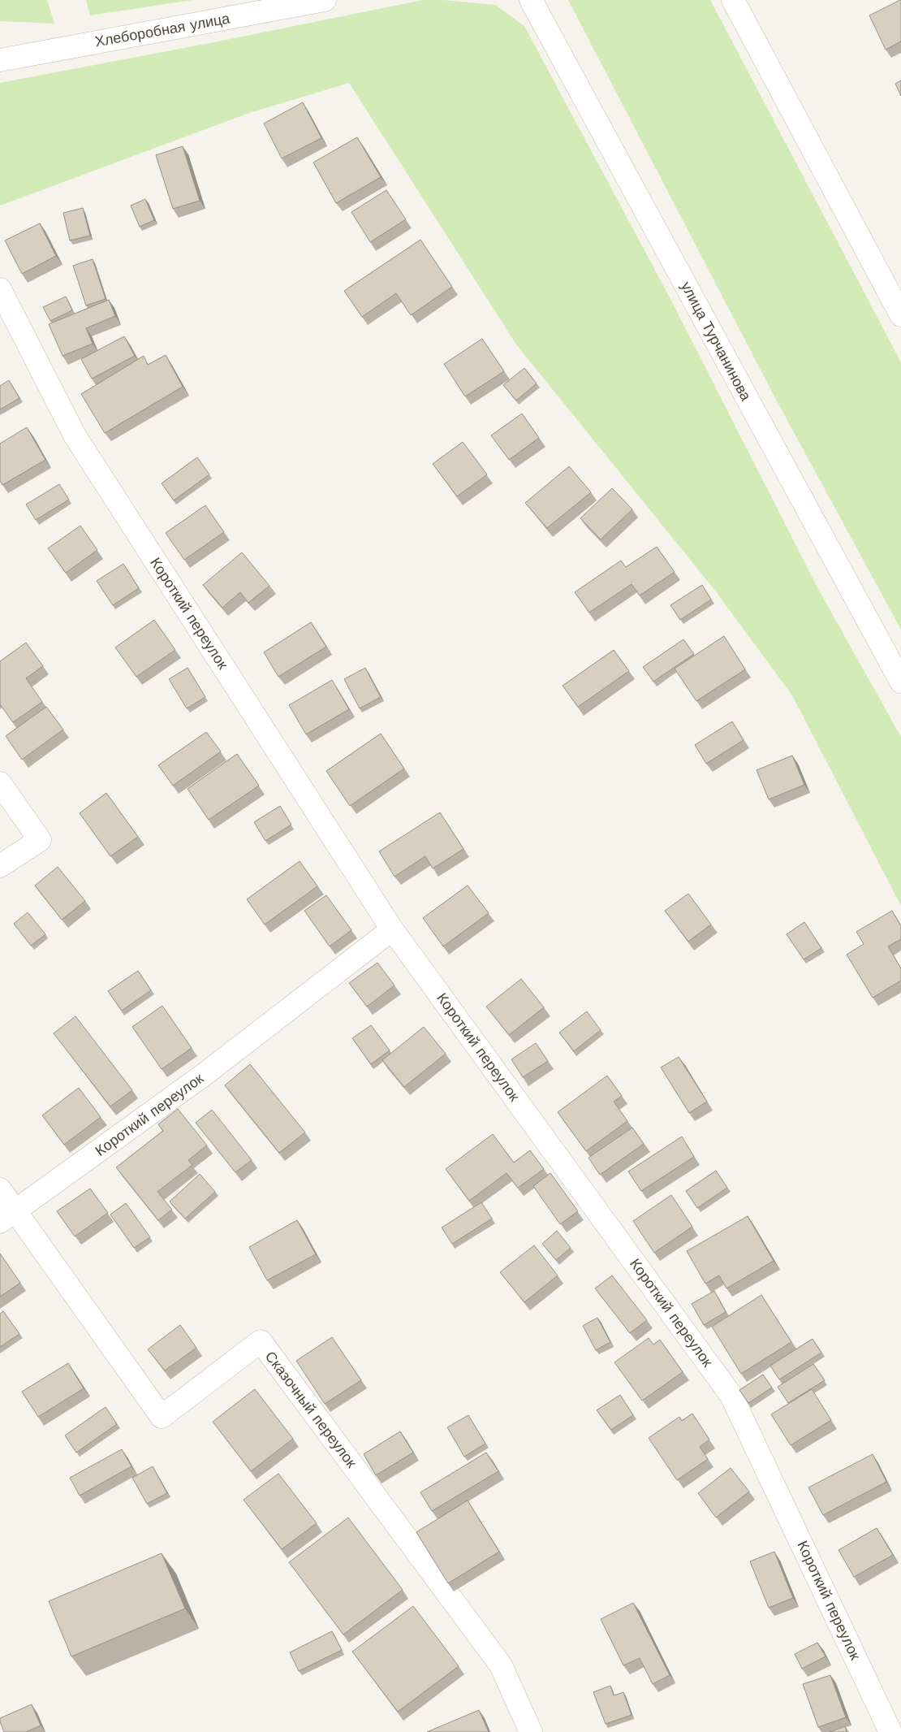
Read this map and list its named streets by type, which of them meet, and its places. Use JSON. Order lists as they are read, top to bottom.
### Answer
{
  "streets": {
    "street": [
      "Хлеборобная улица",
      "улица Турчанинова",
      "Короткий переулок",
      "Сказочный переулок"
    ]
  },
  "crossings": [
    ["Короткий переулок", "Сказочный переулок"]
  ]
}
